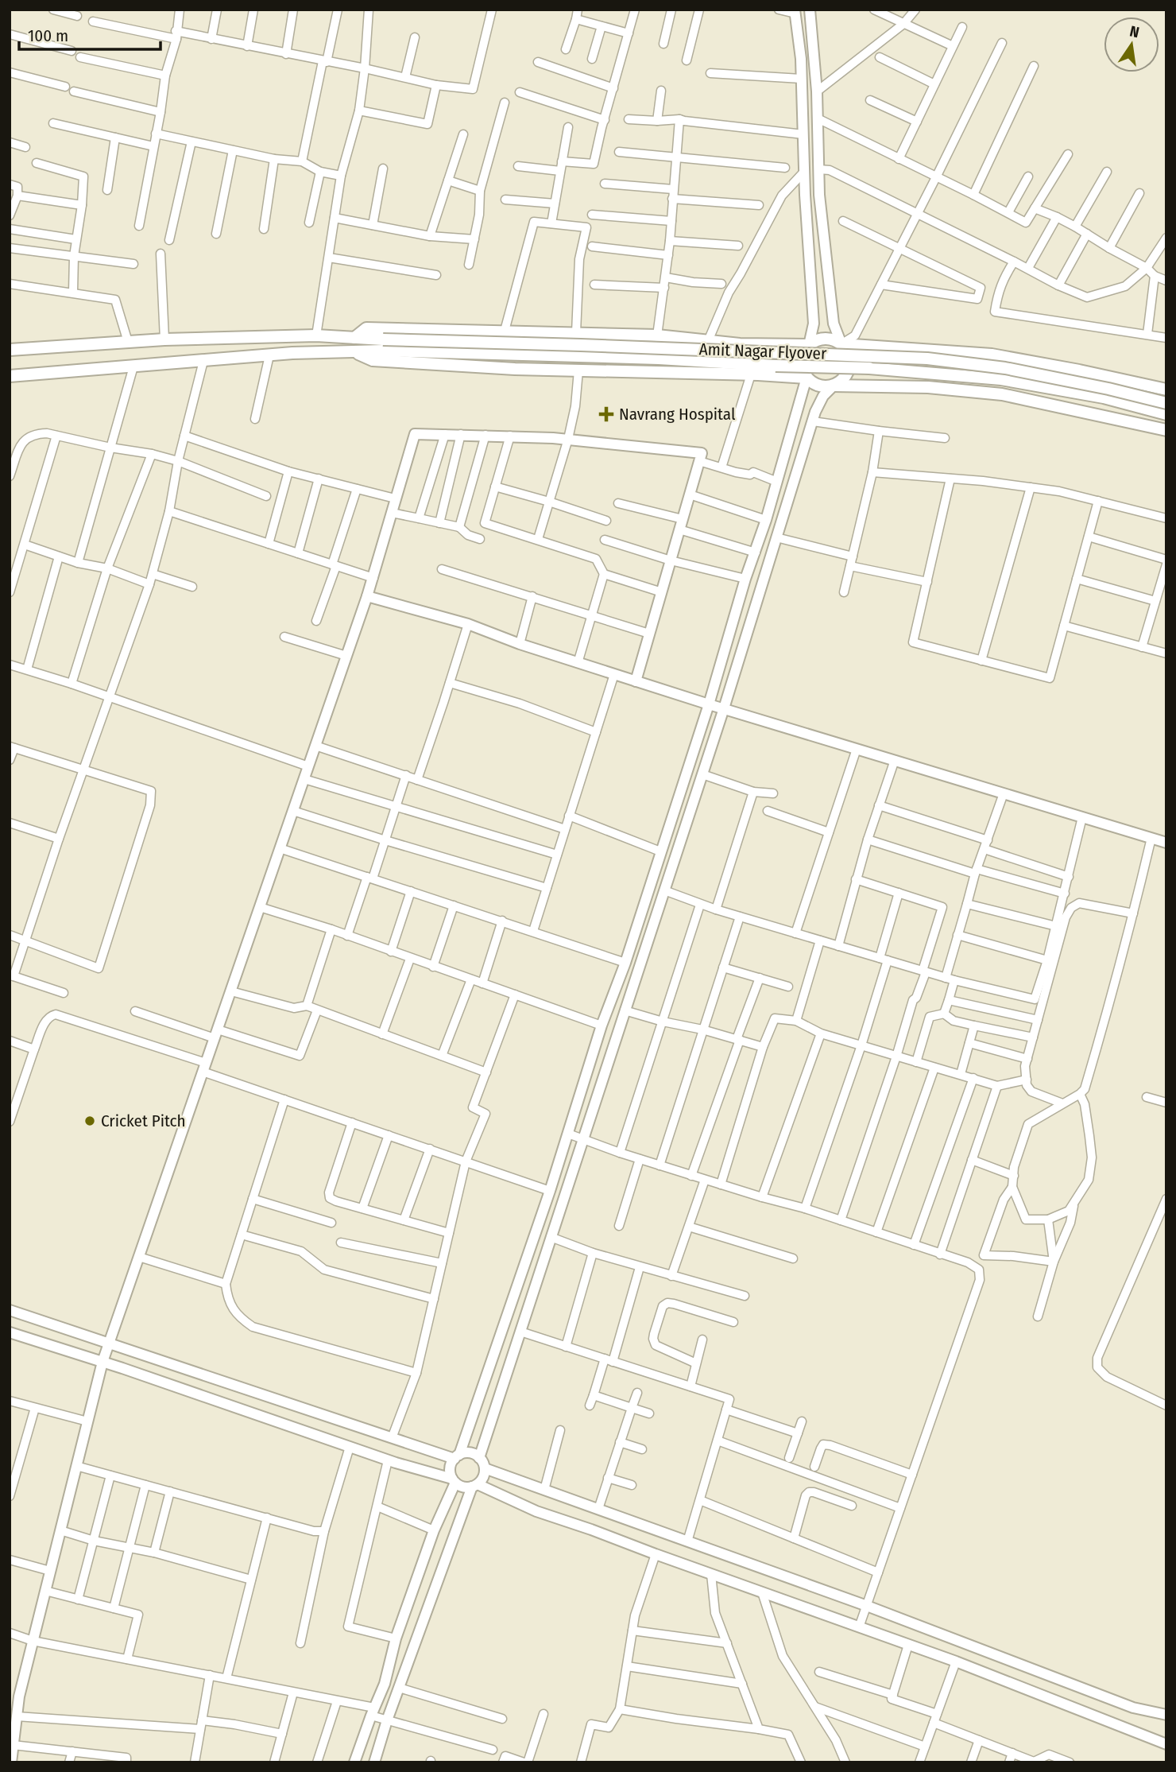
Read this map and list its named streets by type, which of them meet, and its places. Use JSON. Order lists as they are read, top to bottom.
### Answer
{
  "streets": {
    "main road": ["Amit Nagar Flyover"]
  },
  "places": {
    "health": ["Navrang Hospital"],
    "other": ["Cricket Pitch"]
  },
  "scale_bar": "100 m",
  "north": "top"
}
